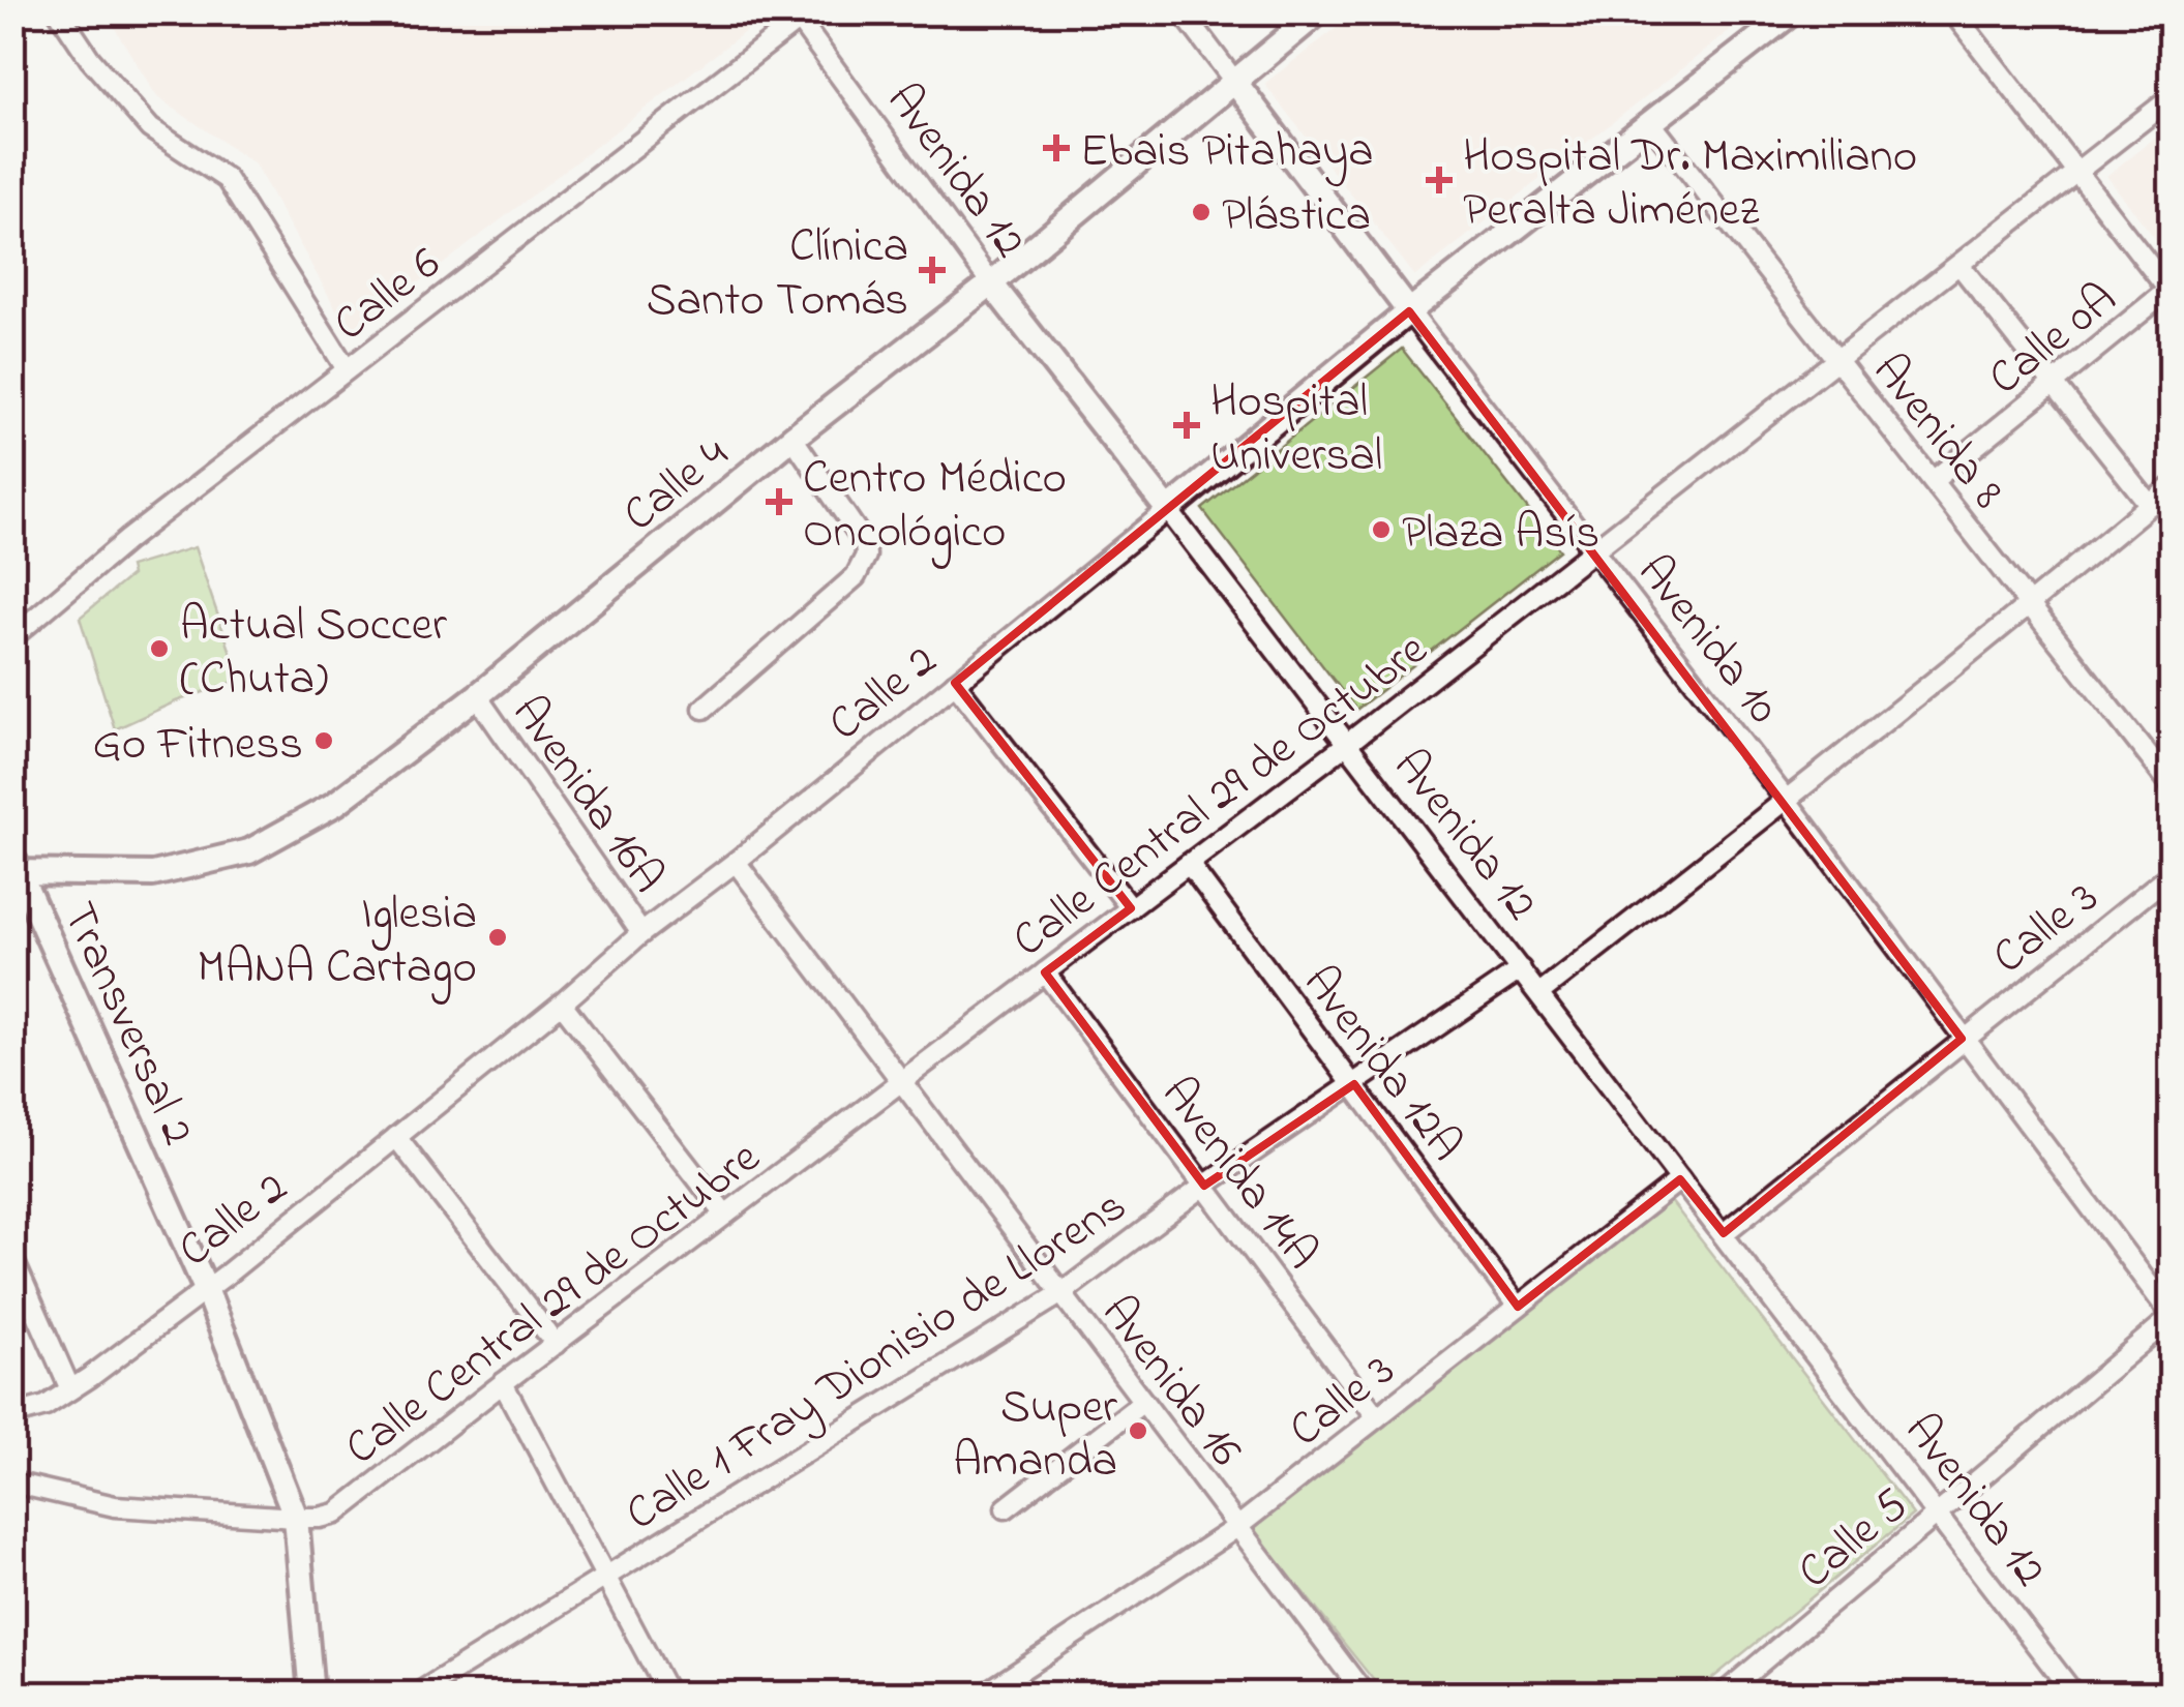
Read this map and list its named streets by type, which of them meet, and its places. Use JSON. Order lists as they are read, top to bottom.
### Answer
{
  "streets": {
    "street": [
      "Avenida 12",
      "Calle 6",
      "Calle 0A",
      "Avenida 8",
      "Calle 4",
      "Avenida 10",
      "Calle 2",
      "Avenida 16A",
      "Calle Central 29 de Octubre",
      "Calle 3",
      "Transversal 2",
      "Avenida 12A",
      "Avenida 14A",
      "Calle 1 Fray Dionisio de Llorens",
      "Avenida 16",
      "Calle 5"
    ]
  },
  "crossings": [
    ["Avenida 12", "Calle 6"],
    ["Avenida 12", "Calle 4"],
    ["Avenida 12", "Calle 2"],
    ["Avenida 12", "Calle Central 29 de Octubre"],
    ["Avenida 12", "Calle 3"],
    ["Avenida 12", "Calle 1 Fray Dionisio de Llorens"],
    ["Avenida 12", "Calle 5"],
    ["Calle 0A", "Avenida 8"],
    ["Avenida 8", "Calle 2"],
    ["Avenida 8", "Calle Central 29 de Octubre"],
    ["Calle 4", "Avenida 10"],
    ["Calle 4", "Avenida 16A"],
    ["Calle 4", "Transversal 2"],
    ["Avenida 10", "Calle 2"],
    ["Avenida 10", "Calle Central 29 de Octubre"],
    ["Avenida 10", "Calle 3"],
    ["Avenida 10", "Calle 5"],
    ["Calle 2", "Avenida 16A"],
    ["Calle 2", "Transversal 2"],
    ["Calle 2", "Avenida 16"],
    ["Calle Central 29 de Octubre", "Transversal 2"],
    ["Calle Central 29 de Octubre", "Avenida 12A"],
    ["Calle Central 29 de Octubre", "Avenida 14A"],
    ["Calle Central 29 de Octubre", "Avenida 16"],
    ["Calle 3", "Avenida 12A"],
    ["Calle 3", "Avenida 14A"],
    ["Calle 3", "Avenida 16"],
    ["Avenida 12A", "Calle 1 Fray Dionisio de Llorens"],
    ["Avenida 14A", "Calle 1 Fray Dionisio de Llorens"],
    ["Calle 1 Fray Dionisio de Llorens", "Avenida 16"]
  ],
  "places": {
    "health": [
      "Ebais Pitahaya",
      "Hospital Dr. Maximiliano Peralta Jiménez",
      "Clínica Santo Tomás",
      "Hospital Universal",
      "Centro Médico Oncológico"
    ],
    "other": [
      "Plástica",
      "Plaza Asís",
      "Actual Soccer (Chuta)",
      "Go Fitness",
      "Iglesia MANA Cartago",
      "Super Amanda"
    ]
  }
}
